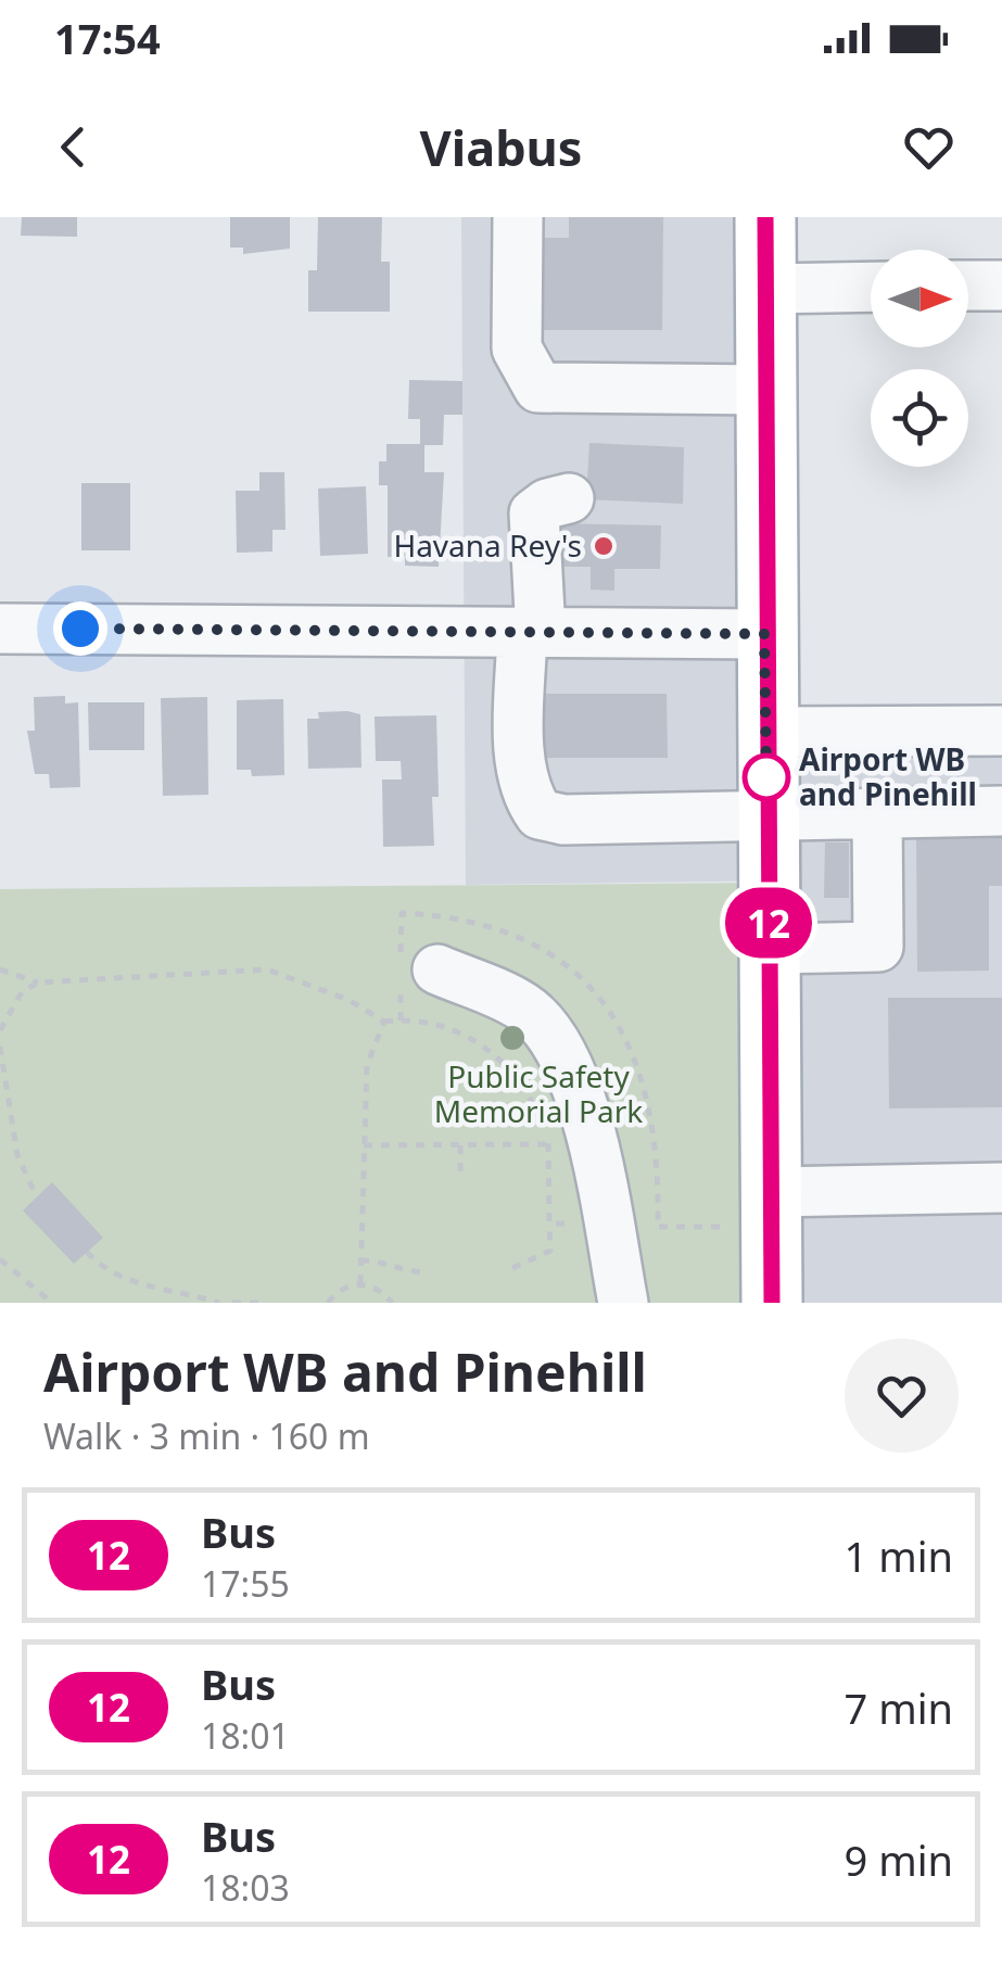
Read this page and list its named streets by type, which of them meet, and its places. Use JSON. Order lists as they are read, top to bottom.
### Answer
{
  "parks": ["Public Safety Memorial Park"],
  "places": ["Havana Rey's", "Airport WB and Pinehill"],
  "lines": ["bus line 12"],
  "north": "right",
  "page": {
    "status": "17:54",
    "header": "Viabus",
    "on_map": "12",
    "heading": ["Airport WB and Pinehill", "Walk · 3 min · 160 m"],
    "list": [
      {
        "mark": "12",
        "name": "Bus",
        "note": "17:55",
        "value": "1 min"
      },
      {
        "mark": "12",
        "name": "Bus",
        "note": "18:01",
        "value": "7 min"
      },
      {
        "mark": "12",
        "name": "Bus",
        "note": "18:03",
        "value": "9 min"
      }
    ]
  }
}
